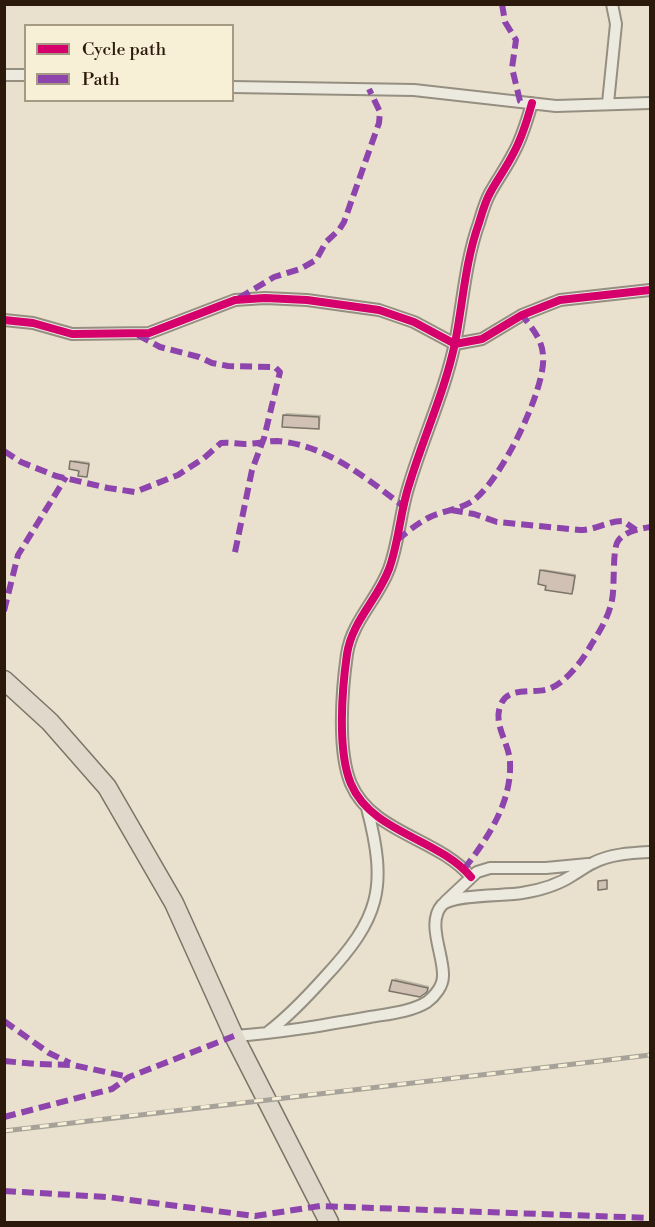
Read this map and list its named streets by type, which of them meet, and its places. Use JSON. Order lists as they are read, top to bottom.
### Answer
{
  "legend": ["Cycle path", "Path"]
}
